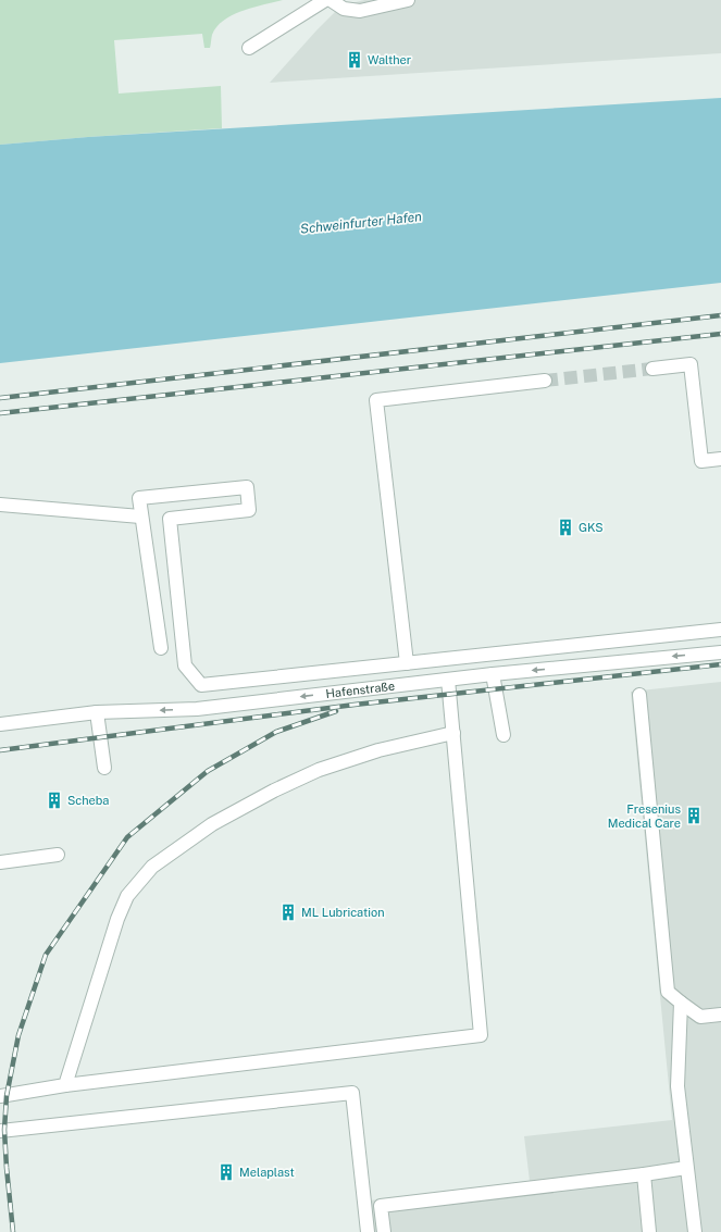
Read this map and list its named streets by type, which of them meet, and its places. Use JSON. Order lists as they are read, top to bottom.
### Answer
{
  "streets": {
    "street": ["Hafenstraße"]
  },
  "water": ["Schweinfurter Hafen"],
  "places": {
    "building": [
      "Walther",
      "GKS",
      "Scheba",
      "Fresenius Medical Care",
      "ML Lubrication",
      "Melaplast"
    ]
  }
}
